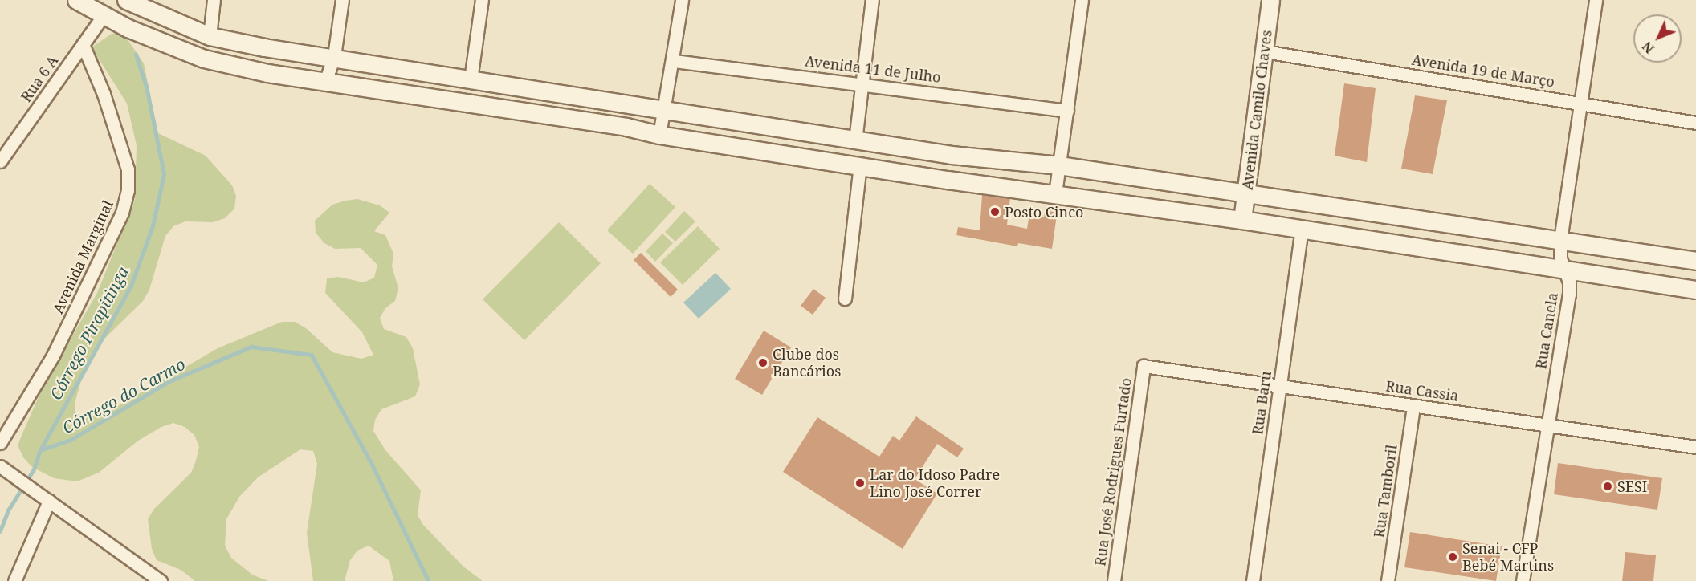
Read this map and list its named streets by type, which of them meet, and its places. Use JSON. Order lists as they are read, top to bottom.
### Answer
{
  "streets": {
    "main road": ["Avenida Camilo Chaves"],
    "street": [
      "Avenida 11 de Julho",
      "Avenida 19 de Março",
      "Rua 6 A",
      "Avenida Marginal",
      "Rua Canela",
      "Rua Cassia",
      "Rua Baru",
      "Rua José Rodrigues Furtado",
      "Rua Tamboril"
    ]
  },
  "crossings": [
    ["Avenida 19 de Março", "Avenida Camilo Chaves"],
    ["Avenida 19 de Março", "Rua Canela"],
    ["Rua 6 A", "Avenida Marginal"],
    ["Rua Canela", "Rua Cassia"],
    ["Rua Cassia", "Rua Baru"],
    ["Rua Cassia", "Rua José Rodrigues Furtado"],
    ["Rua Cassia", "Rua Tamboril"]
  ],
  "water": ["Córrego Pirapitinga", "Córrego do Carmo"],
  "places": [
    "Posto Cinco",
    "Clube dos Bancários",
    "Lar do Idoso Padre Lino José Correr",
    "SESI",
    "Senai - CFP Bebé Martins"
  ],
  "north": "bottom left"
}
